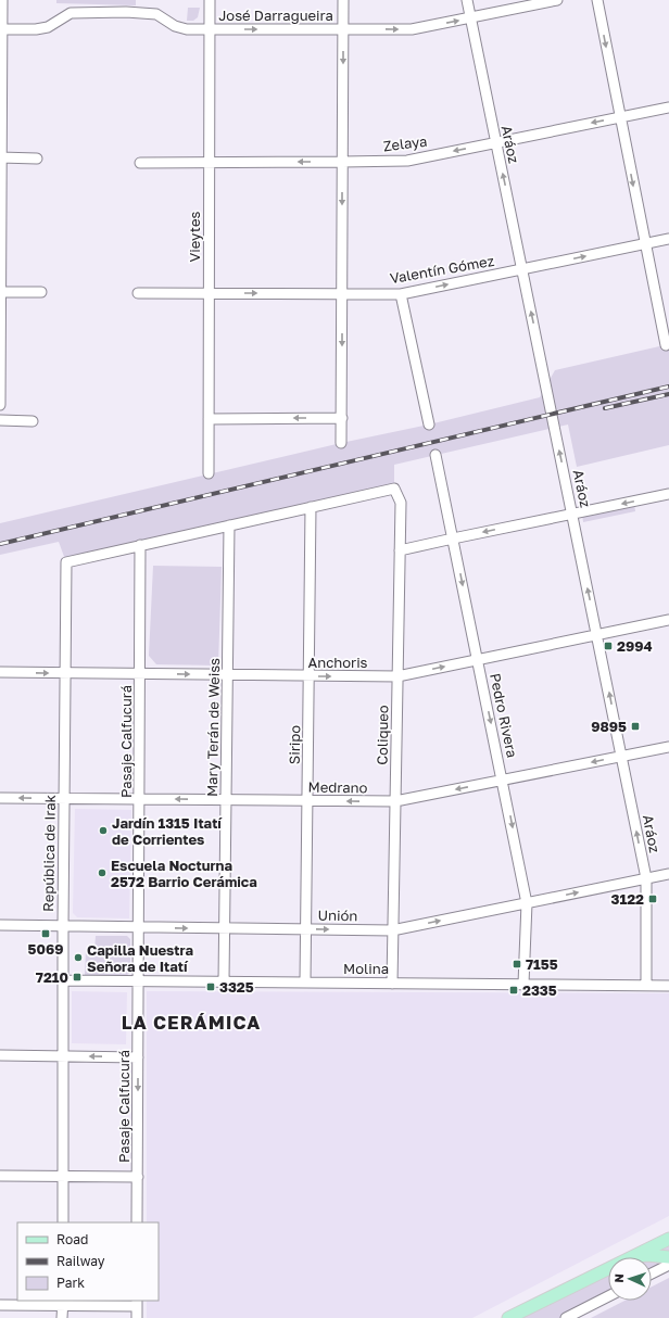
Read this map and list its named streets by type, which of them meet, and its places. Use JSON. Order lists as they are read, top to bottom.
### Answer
{
  "streets": {
    "street": [
      "José Darragueira",
      "Zelaya",
      "Aráoz",
      "Vieytes",
      "Valentín Gómez",
      "Anchoris",
      "Pedro Rivera",
      "Mary Terán de Weiss",
      "Coliqueo",
      "Pasaje Calfucurá",
      "Siripo",
      "Medrano",
      "República de Irak",
      "Unión",
      "Molina"
    ]
  },
  "crossings": [
    ["José Darragueira", "Aráoz"],
    ["José Darragueira", "Vieytes"],
    ["Zelaya", "Aráoz"],
    ["Zelaya", "Vieytes"],
    ["Aráoz", "Valentín Gómez"],
    ["Aráoz", "Anchoris"],
    ["Aráoz", "Medrano"],
    ["Aráoz", "Unión"],
    ["Aráoz", "Molina"],
    ["Vieytes", "Valentín Gómez"],
    ["Anchoris", "Pedro Rivera"],
    ["Anchoris", "Mary Terán de Weiss"],
    ["Anchoris", "Coliqueo"],
    ["Anchoris", "Pasaje Calfucurá"],
    ["Anchoris", "Siripo"],
    ["Anchoris", "República de Irak"],
    ["Pedro Rivera", "Medrano"],
    ["Pedro Rivera", "Unión"],
    ["Pedro Rivera", "Molina"],
    ["Mary Terán de Weiss", "Medrano"],
    ["Mary Terán de Weiss", "Unión"],
    ["Mary Terán de Weiss", "Molina"],
    ["Coliqueo", "Siripo"],
    ["Coliqueo", "Medrano"],
    ["Coliqueo", "Unión"],
    ["Coliqueo", "Molina"],
    ["Pasaje Calfucurá", "Medrano"],
    ["Pasaje Calfucurá", "República de Irak"],
    ["Pasaje Calfucurá", "Unión"],
    ["Pasaje Calfucurá", "Molina"],
    ["Siripo", "Medrano"],
    ["Siripo", "Unión"],
    ["Siripo", "Molina"],
    ["Medrano", "República de Irak"],
    ["República de Irak", "Unión"],
    ["República de Irak", "Molina"]
  ],
  "one_way": [
    "José Darragueira",
    "Zelaya",
    "Aráoz",
    "Valentín Gómez",
    "Anchoris",
    "Pedro Rivera",
    "Medrano",
    "Unión"
  ],
  "districts": ["LA CERÁMICA"],
  "places": {
    "transit": [
      "2994",
      "9895",
      "3122",
      "5069",
      "7155",
      "7210",
      "3325",
      "2335"
    ],
    "other": ["Jardín 1315 Itatí de Corrientes", "Escuela Nocturna 2572 Barrio Cerámica", "Capilla Nuestra Señora de Itatí"]
  },
  "legend": ["Road", "Railway", "Park"],
  "north": "left"
}
